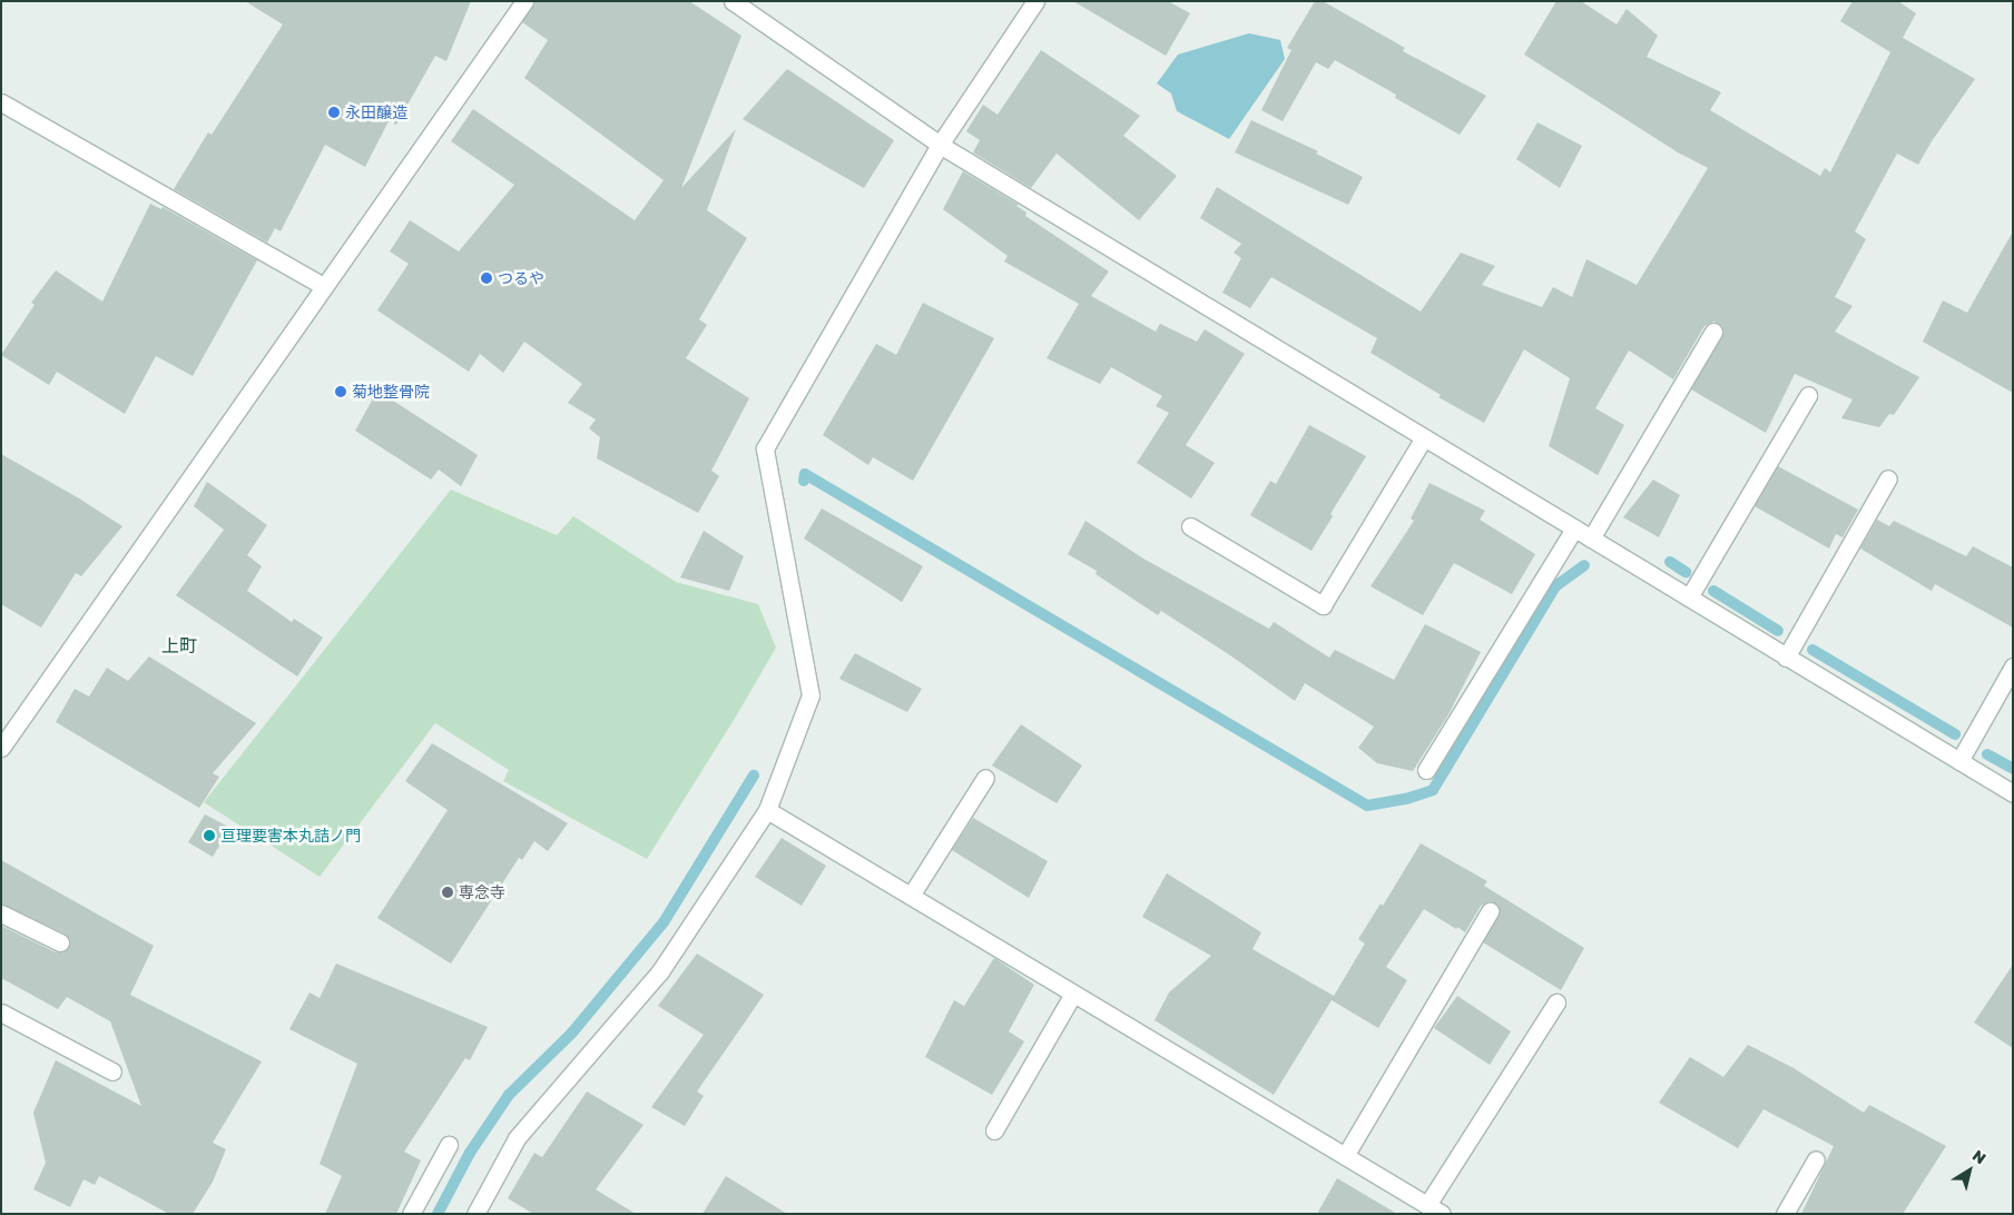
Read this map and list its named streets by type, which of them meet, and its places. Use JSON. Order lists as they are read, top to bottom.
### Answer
{
  "districts": ["上町"],
  "places": [
    "永田醸造",
    "つるや",
    "菊地整骨院",
    "亘理要害本丸詰ノ門",
    "専念寺"
  ],
  "north": "top right"
}
